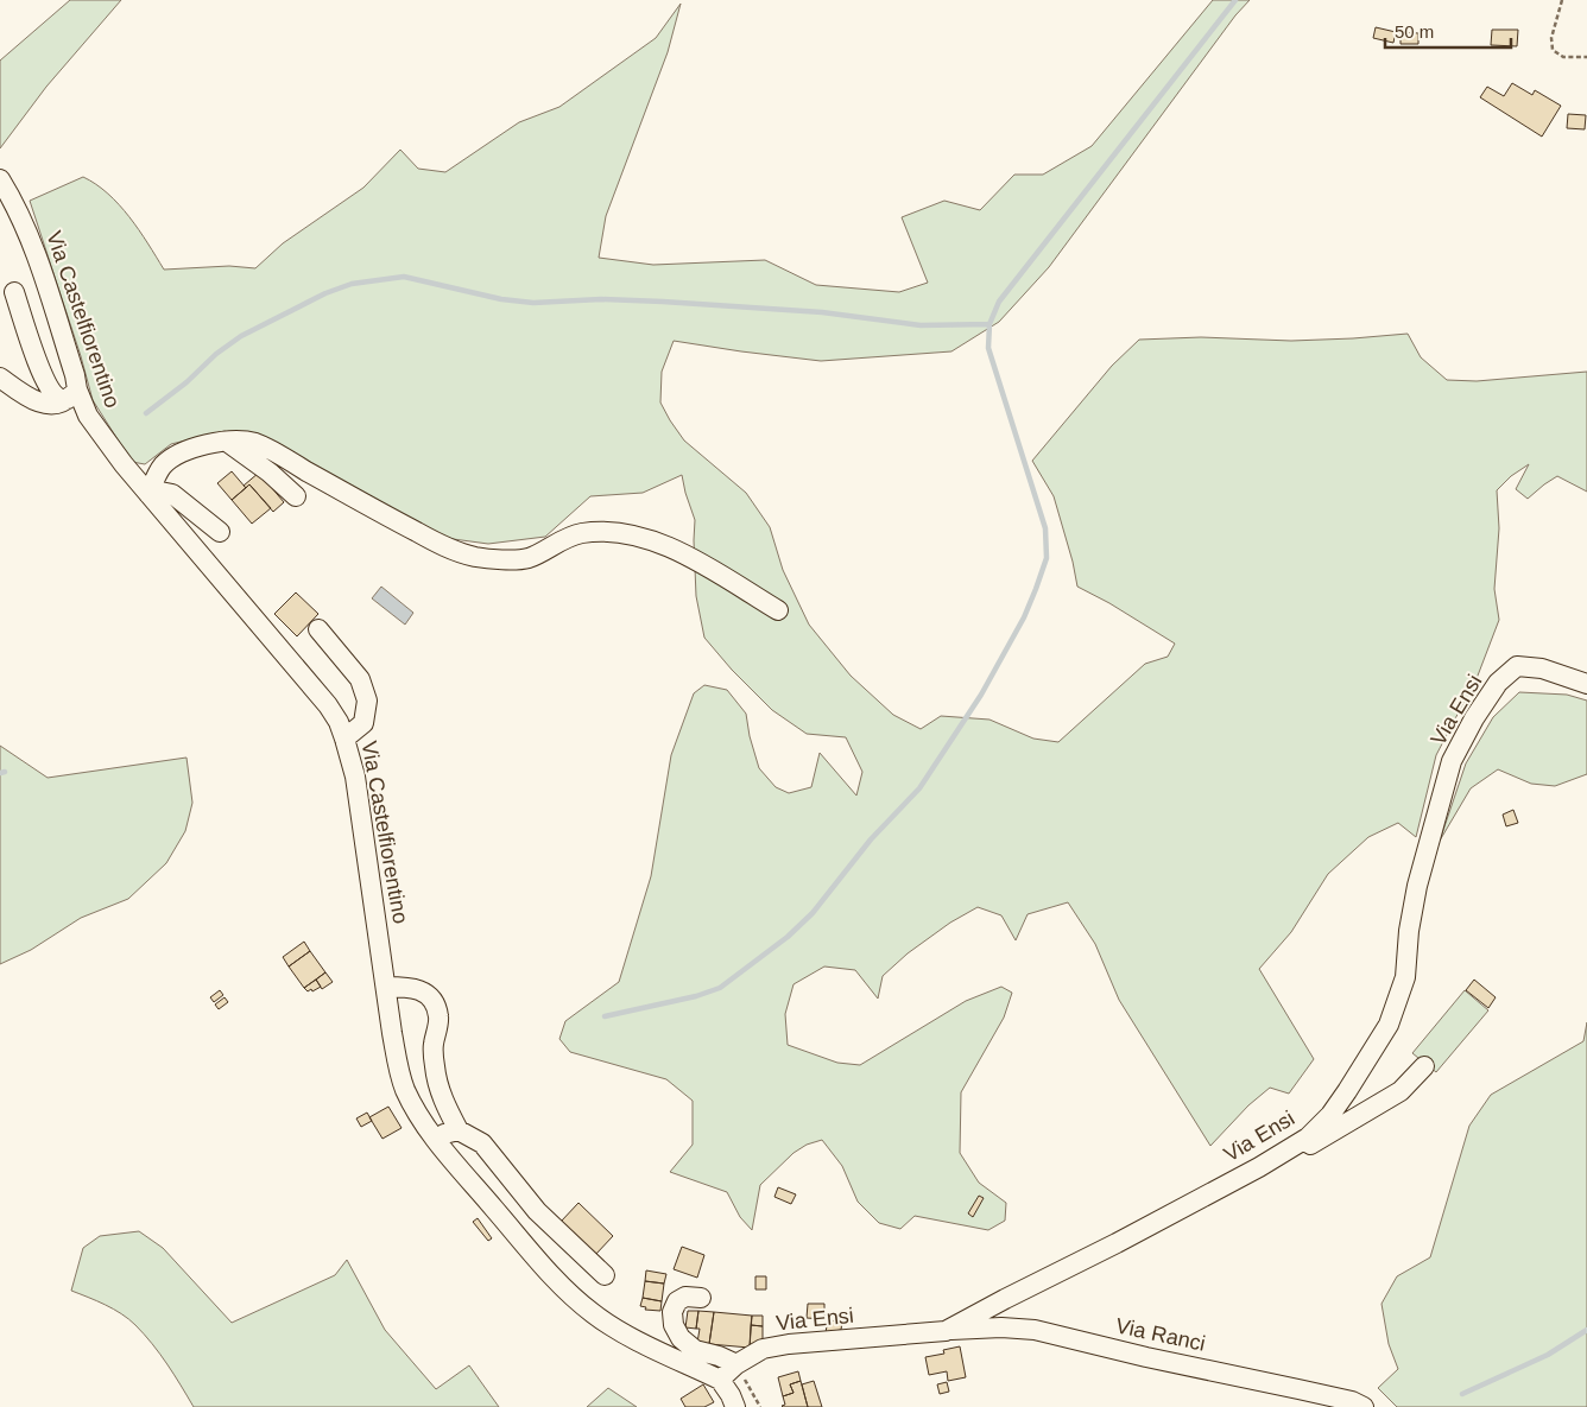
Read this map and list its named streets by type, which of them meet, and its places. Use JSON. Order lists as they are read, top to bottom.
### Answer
{
  "streets": {
    "street": ["Via Castelfiorentino", "Via Ensi", "Via Ranci"]
  },
  "crossings": [
    ["Via Castelfiorentino", "Via Ensi"],
    ["Via Ensi", "Via Ranci"]
  ],
  "scale_bar": "50 m"
}
